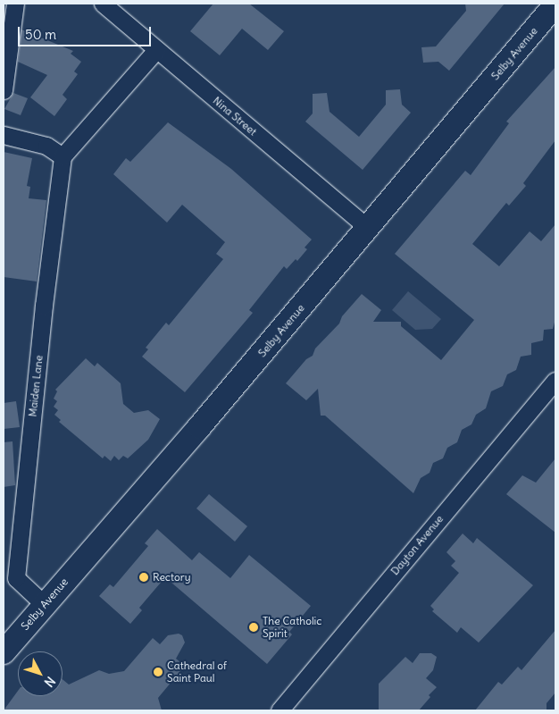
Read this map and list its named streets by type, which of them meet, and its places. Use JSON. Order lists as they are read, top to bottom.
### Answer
{
  "streets": {
    "street": [
      "Selby Avenue",
      "Nina Street",
      "Maiden Lane",
      "Dayton Avenue"
    ]
  },
  "crossings": [
    ["Selby Avenue", "Nina Street"],
    ["Selby Avenue", "Maiden Lane"]
  ],
  "places": ["Rectory", "The Catholic Spirit", "Cathedral of Saint Paul"],
  "scale_bar": "50 m",
  "north": "bottom right"
}
